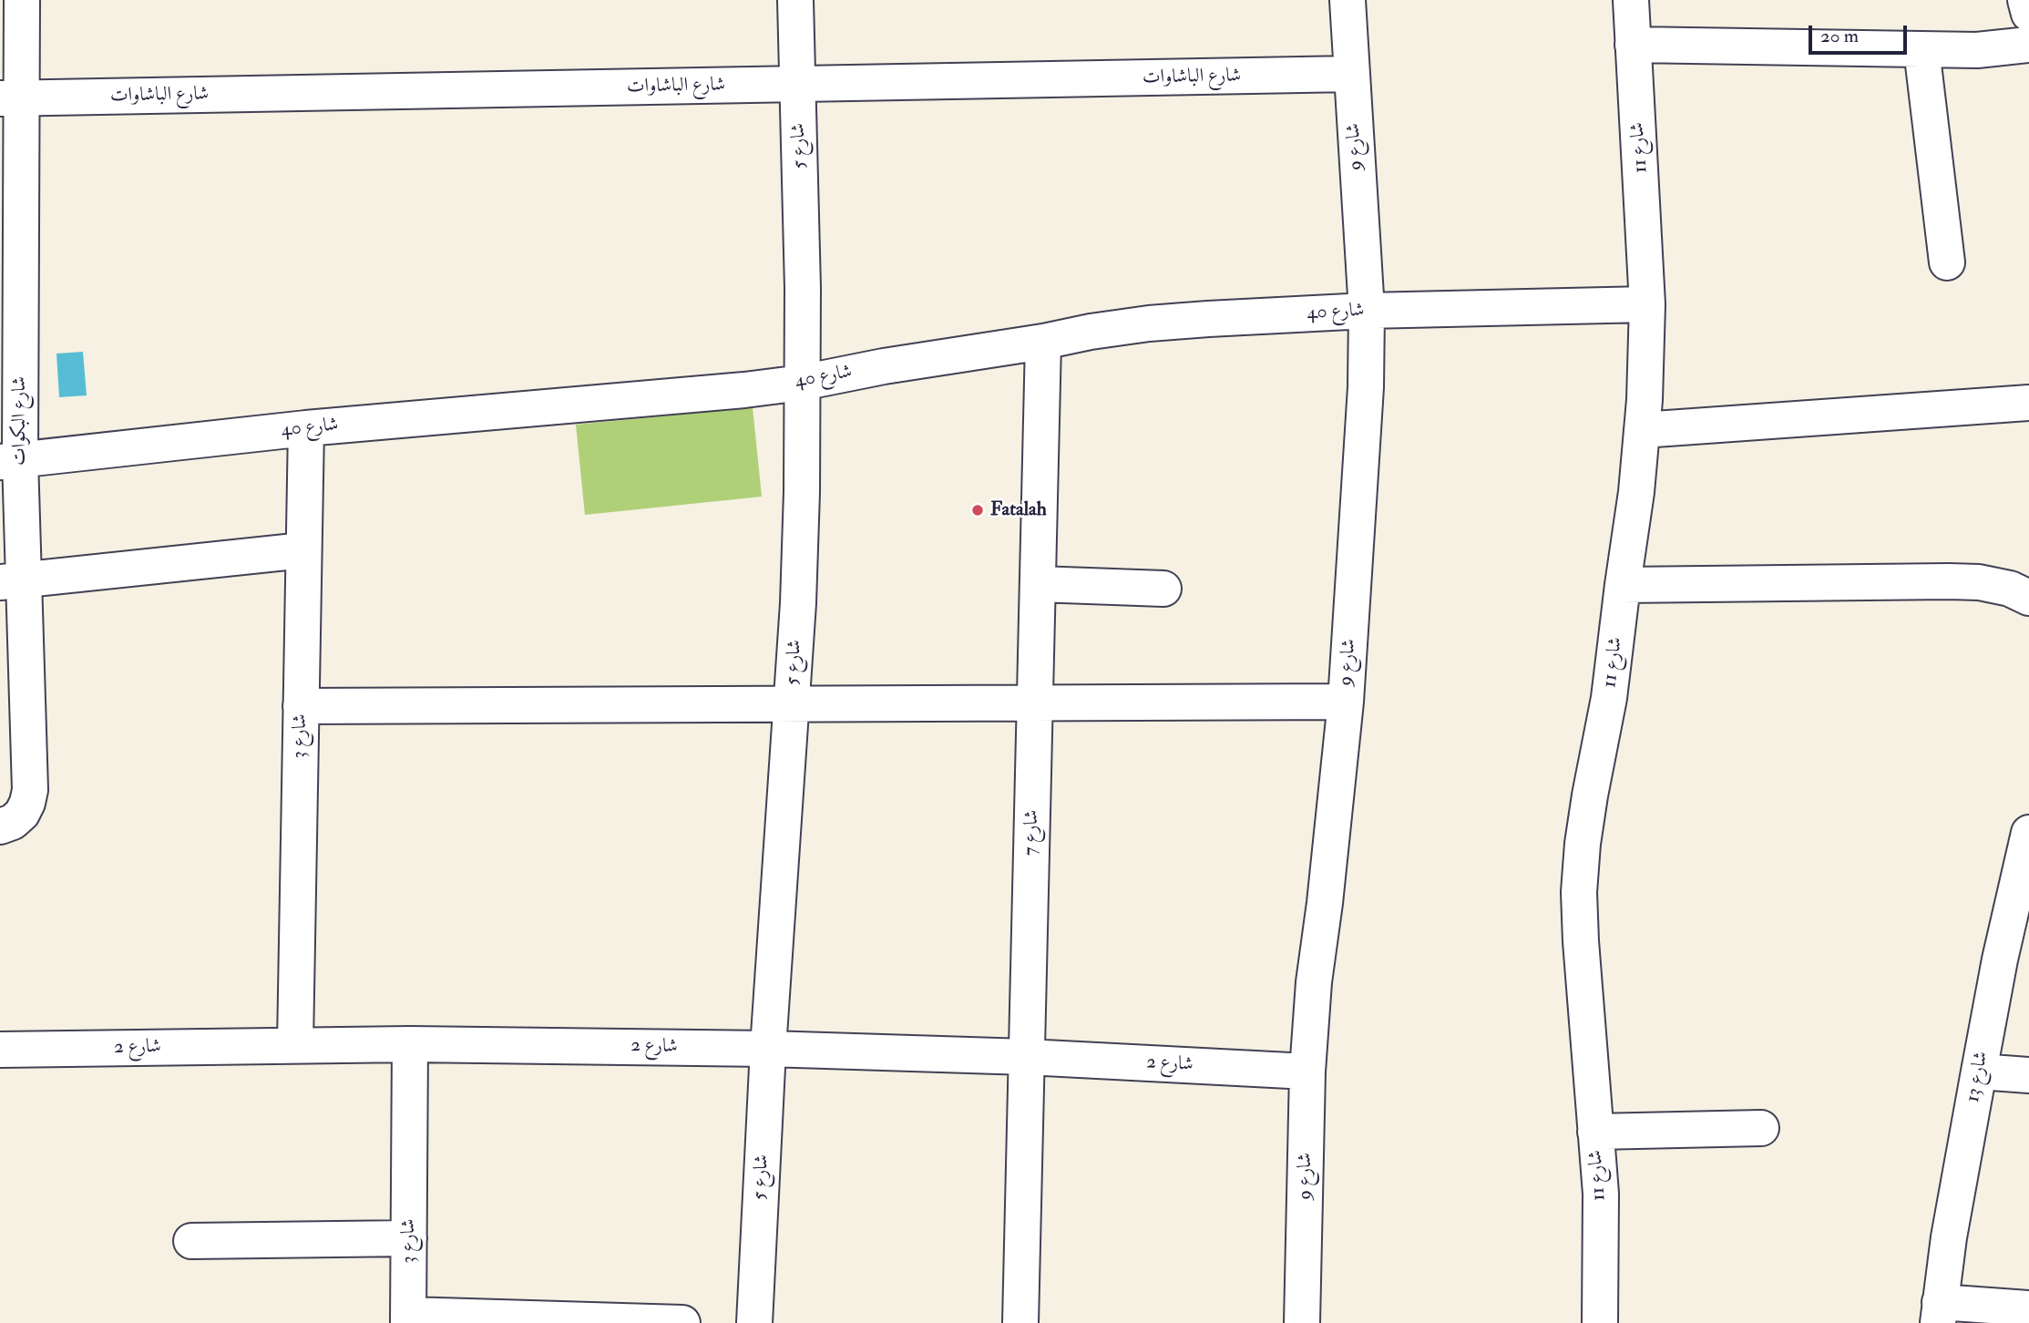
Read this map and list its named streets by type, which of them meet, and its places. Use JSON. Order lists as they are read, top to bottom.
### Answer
{
  "streets": {
    "street": [
      "شارع الباشاوات",
      "شارع 5",
      "شارع 9",
      "شارع 11",
      "شارع 40",
      "شارع البكوات",
      "شارع 3",
      "شارع 7",
      "شارع 2",
      "شارع 13"
    ]
  },
  "crossings": [
    ["شارع الباشاوات", "شارع 5"],
    ["شارع الباشاوات", "شارع 9"],
    ["شارع الباشاوات", "شارع البكوات"],
    ["شارع 5", "شارع 40"],
    ["شارع 5", "شارع 2"],
    ["شارع 9", "شارع 40"],
    ["شارع 9", "شارع 2"],
    ["شارع 11", "شارع 40"],
    ["شارع 40", "شارع البكوات"],
    ["شارع 40", "شارع 3"],
    ["شارع 40", "شارع 7"],
    ["شارع 3", "شارع 2"],
    ["شارع 7", "شارع 2"]
  ],
  "places": ["Fatalah"],
  "scale_bar": "20 m"
}
